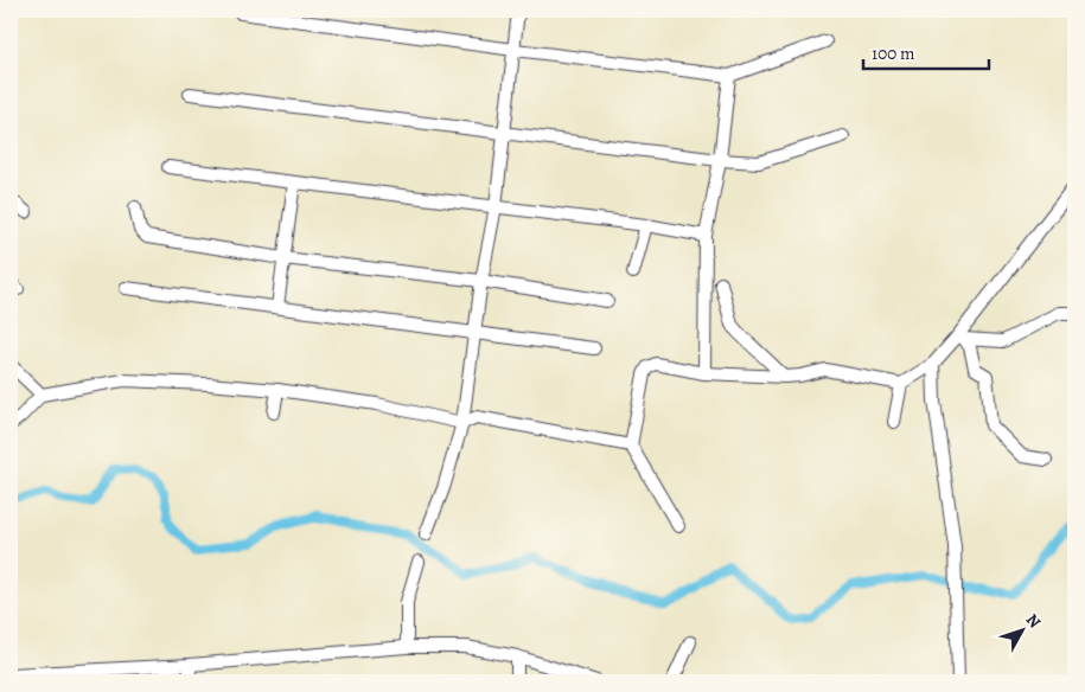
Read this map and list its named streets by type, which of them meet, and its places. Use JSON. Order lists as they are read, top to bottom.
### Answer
{
  "scale_bar": "100 m",
  "north": "top right"
}
